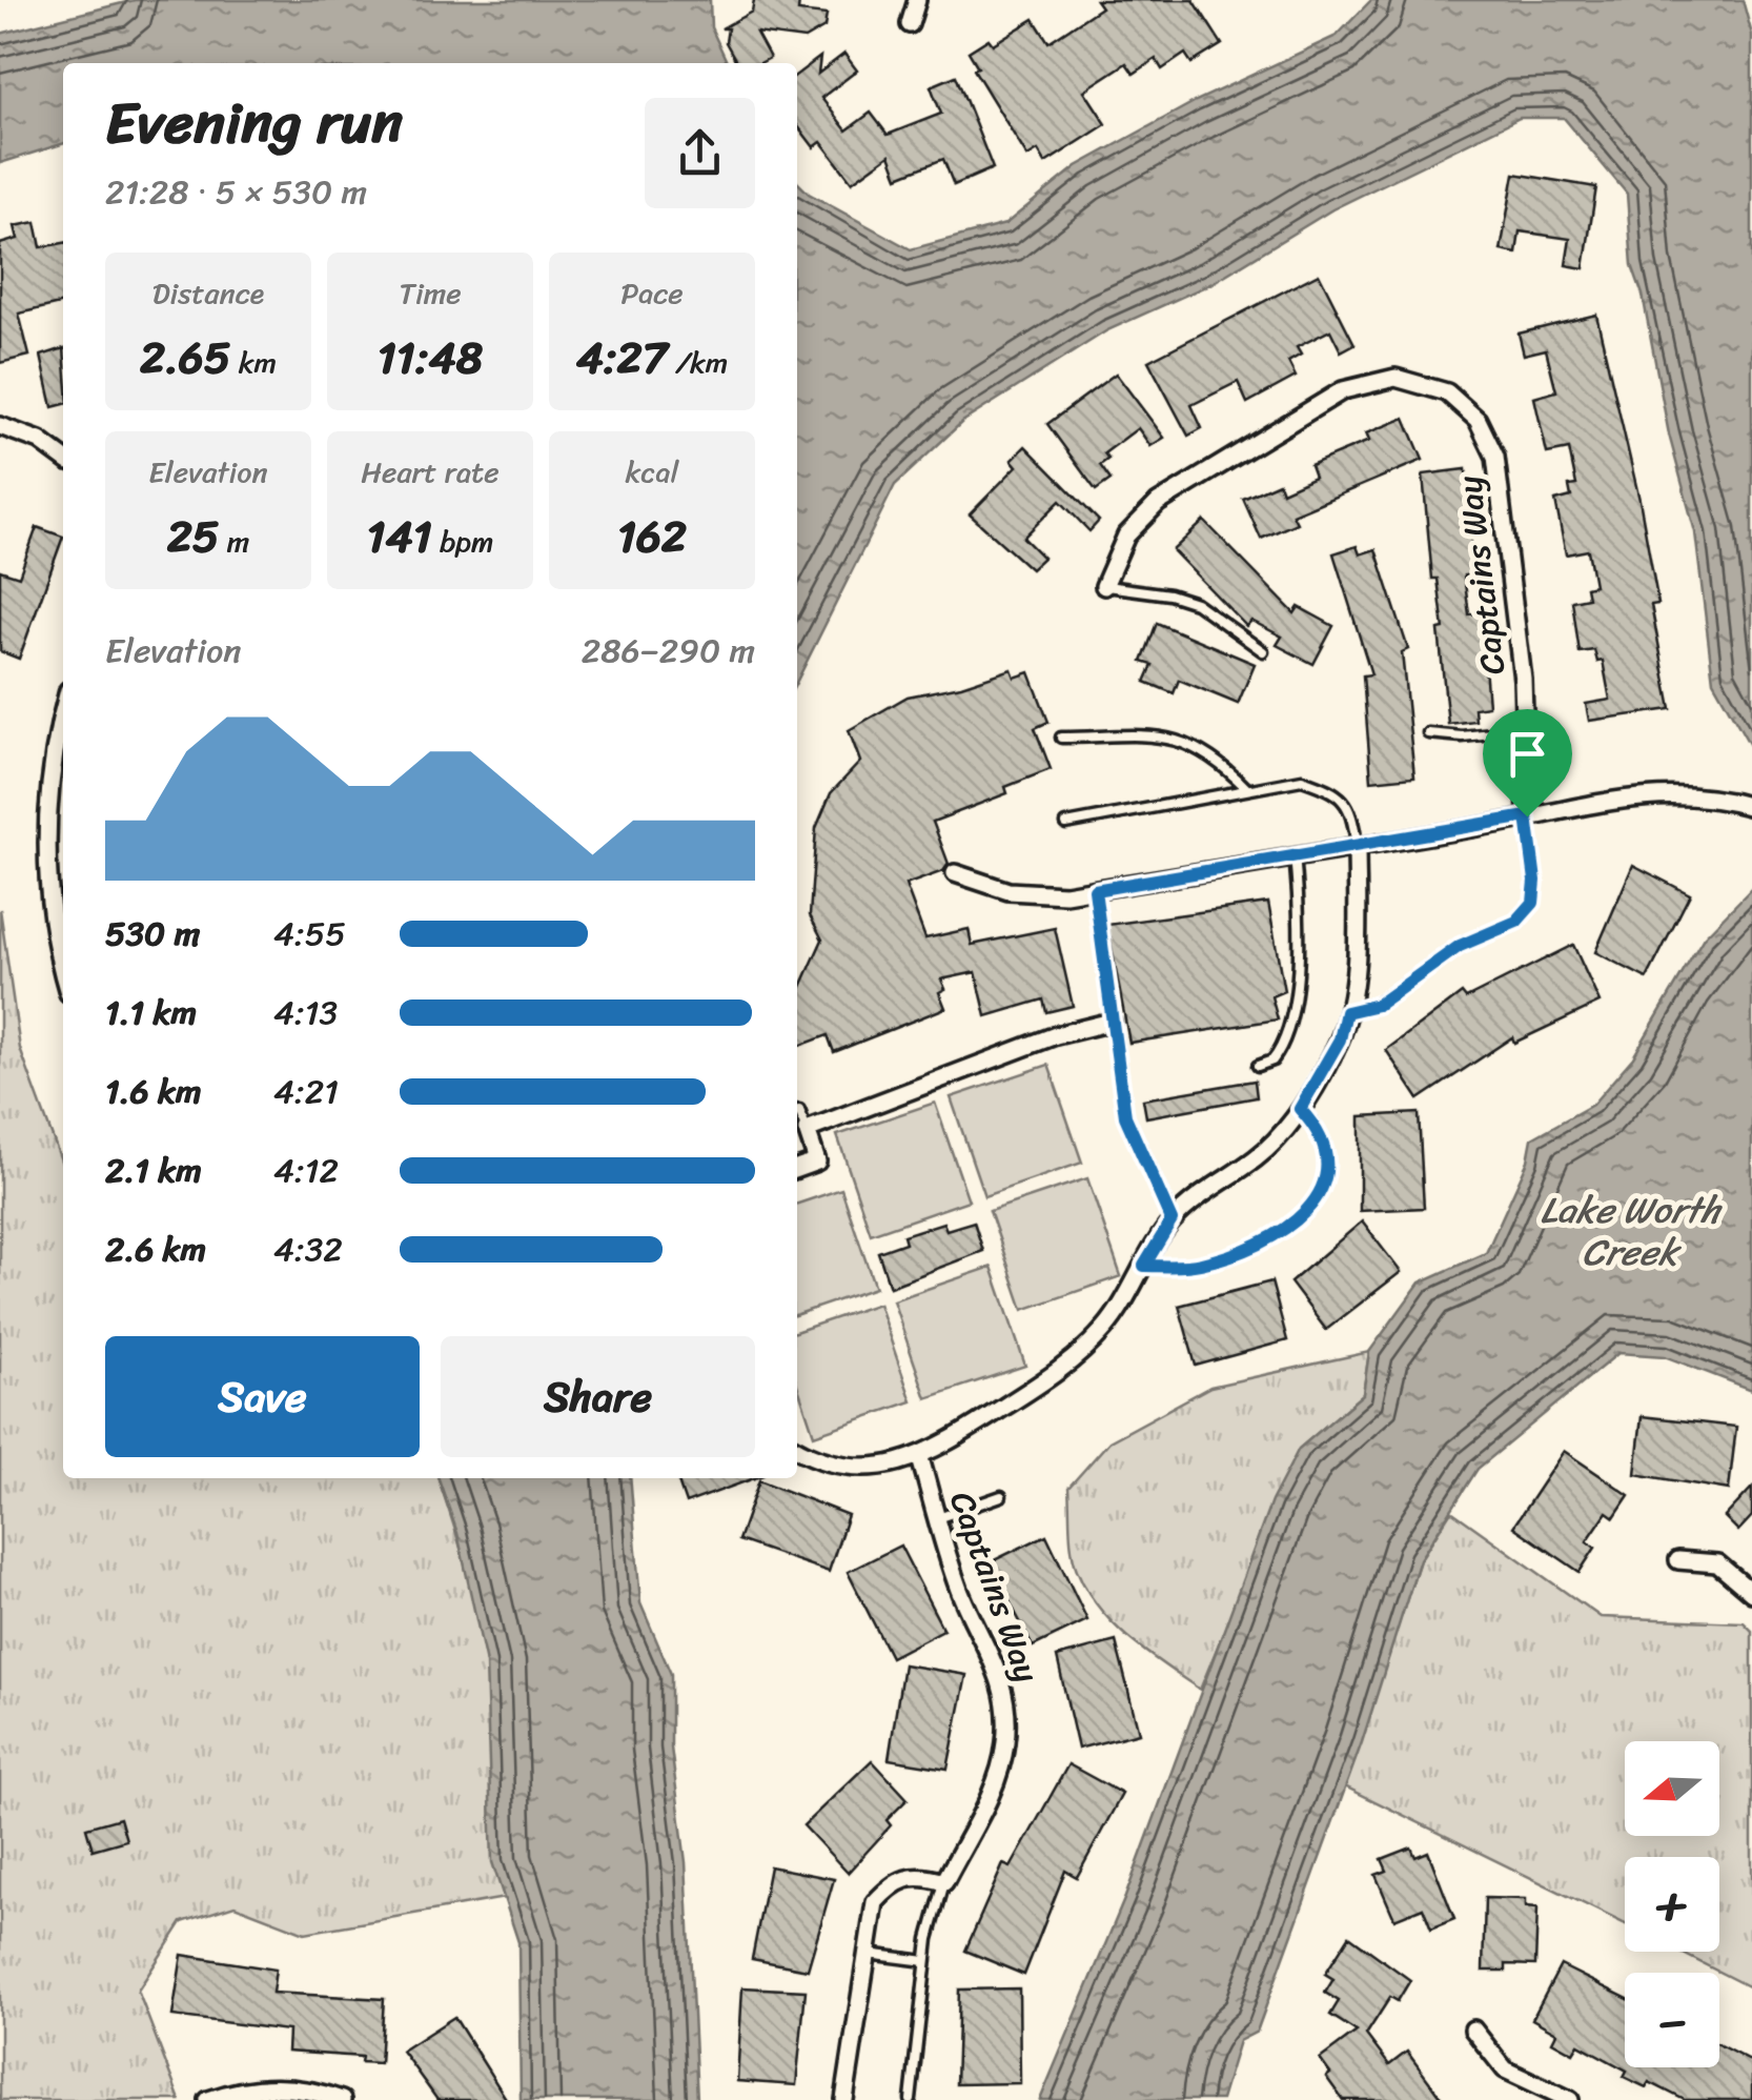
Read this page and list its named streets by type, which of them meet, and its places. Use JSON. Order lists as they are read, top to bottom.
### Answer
{
  "streets": {
    "street": ["Captains Way"]
  },
  "water": ["Lake Worth Creek"],
  "north": "left",
  "page": {
    "heading": ["Evening run", "21:28 · 5 × 530 m"],
    "stats": [
      ["Distance", "2.65 km"],
      ["Time", "11:48"],
      ["Pace", "4:27 /km"],
      ["Elevation", "25 m"],
      ["Heart rate", "141 bpm"],
      ["kcal", "162"]
    ],
    "chart": ["Elevation", "286–290 m"],
    "list": [
      {
        "name": "530 m",
        "note": "4:55"
      },
      {
        "name": "1.1 km",
        "note": "4:13"
      },
      {
        "name": "1.6 km",
        "note": "4:21"
      },
      {
        "name": "2.1 km",
        "note": "4:12"
      },
      {
        "name": "2.6 km",
        "note": "4:32"
      }
    ],
    "buttons": ["Save", "Share"],
    "map_buttons": ["+", "−"]
  }
}
